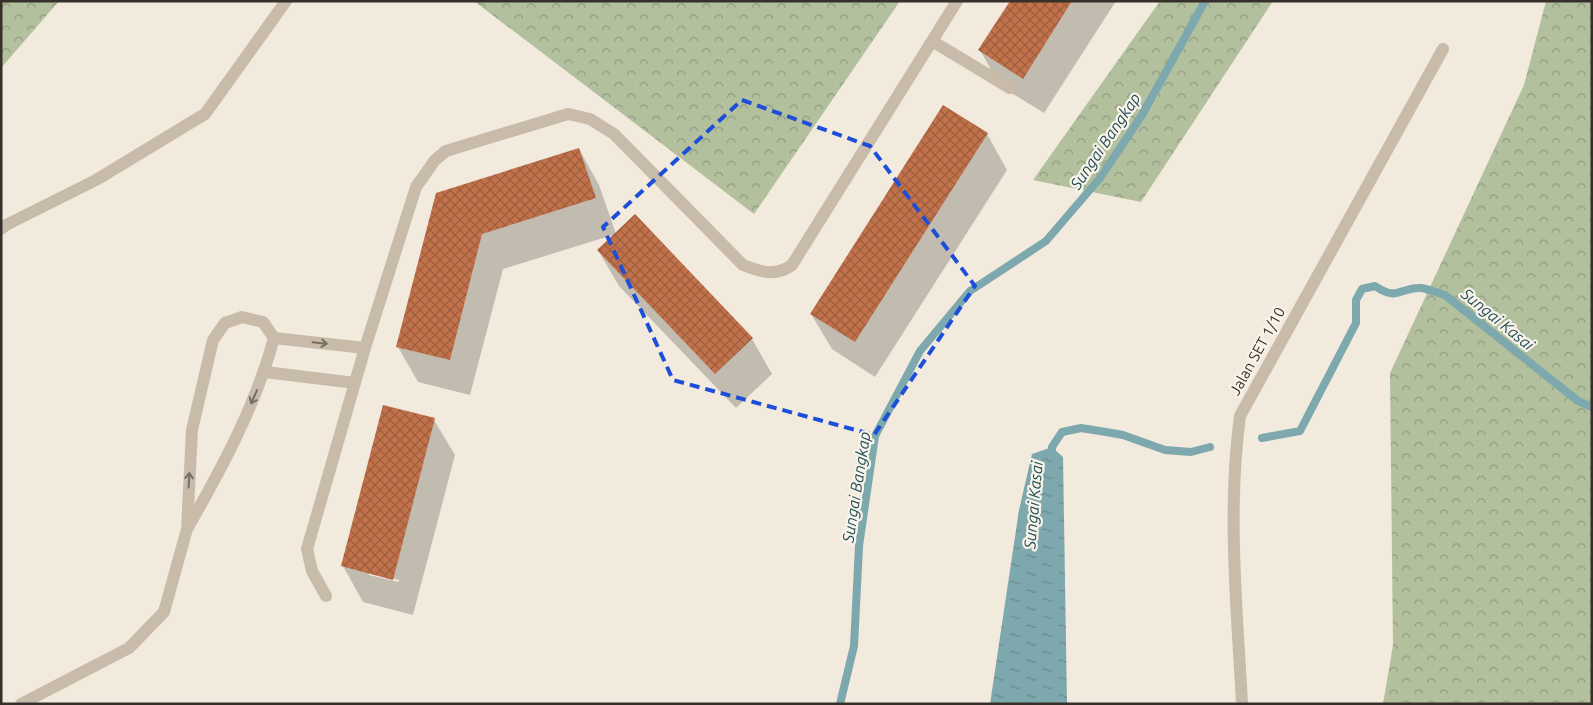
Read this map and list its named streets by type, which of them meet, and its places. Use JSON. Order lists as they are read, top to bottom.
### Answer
{
  "streets": {
    "street": ["Jalan SET 1/10"]
  },
  "water": ["Sungai Bangkap", "Sungai Kasai"]
}
